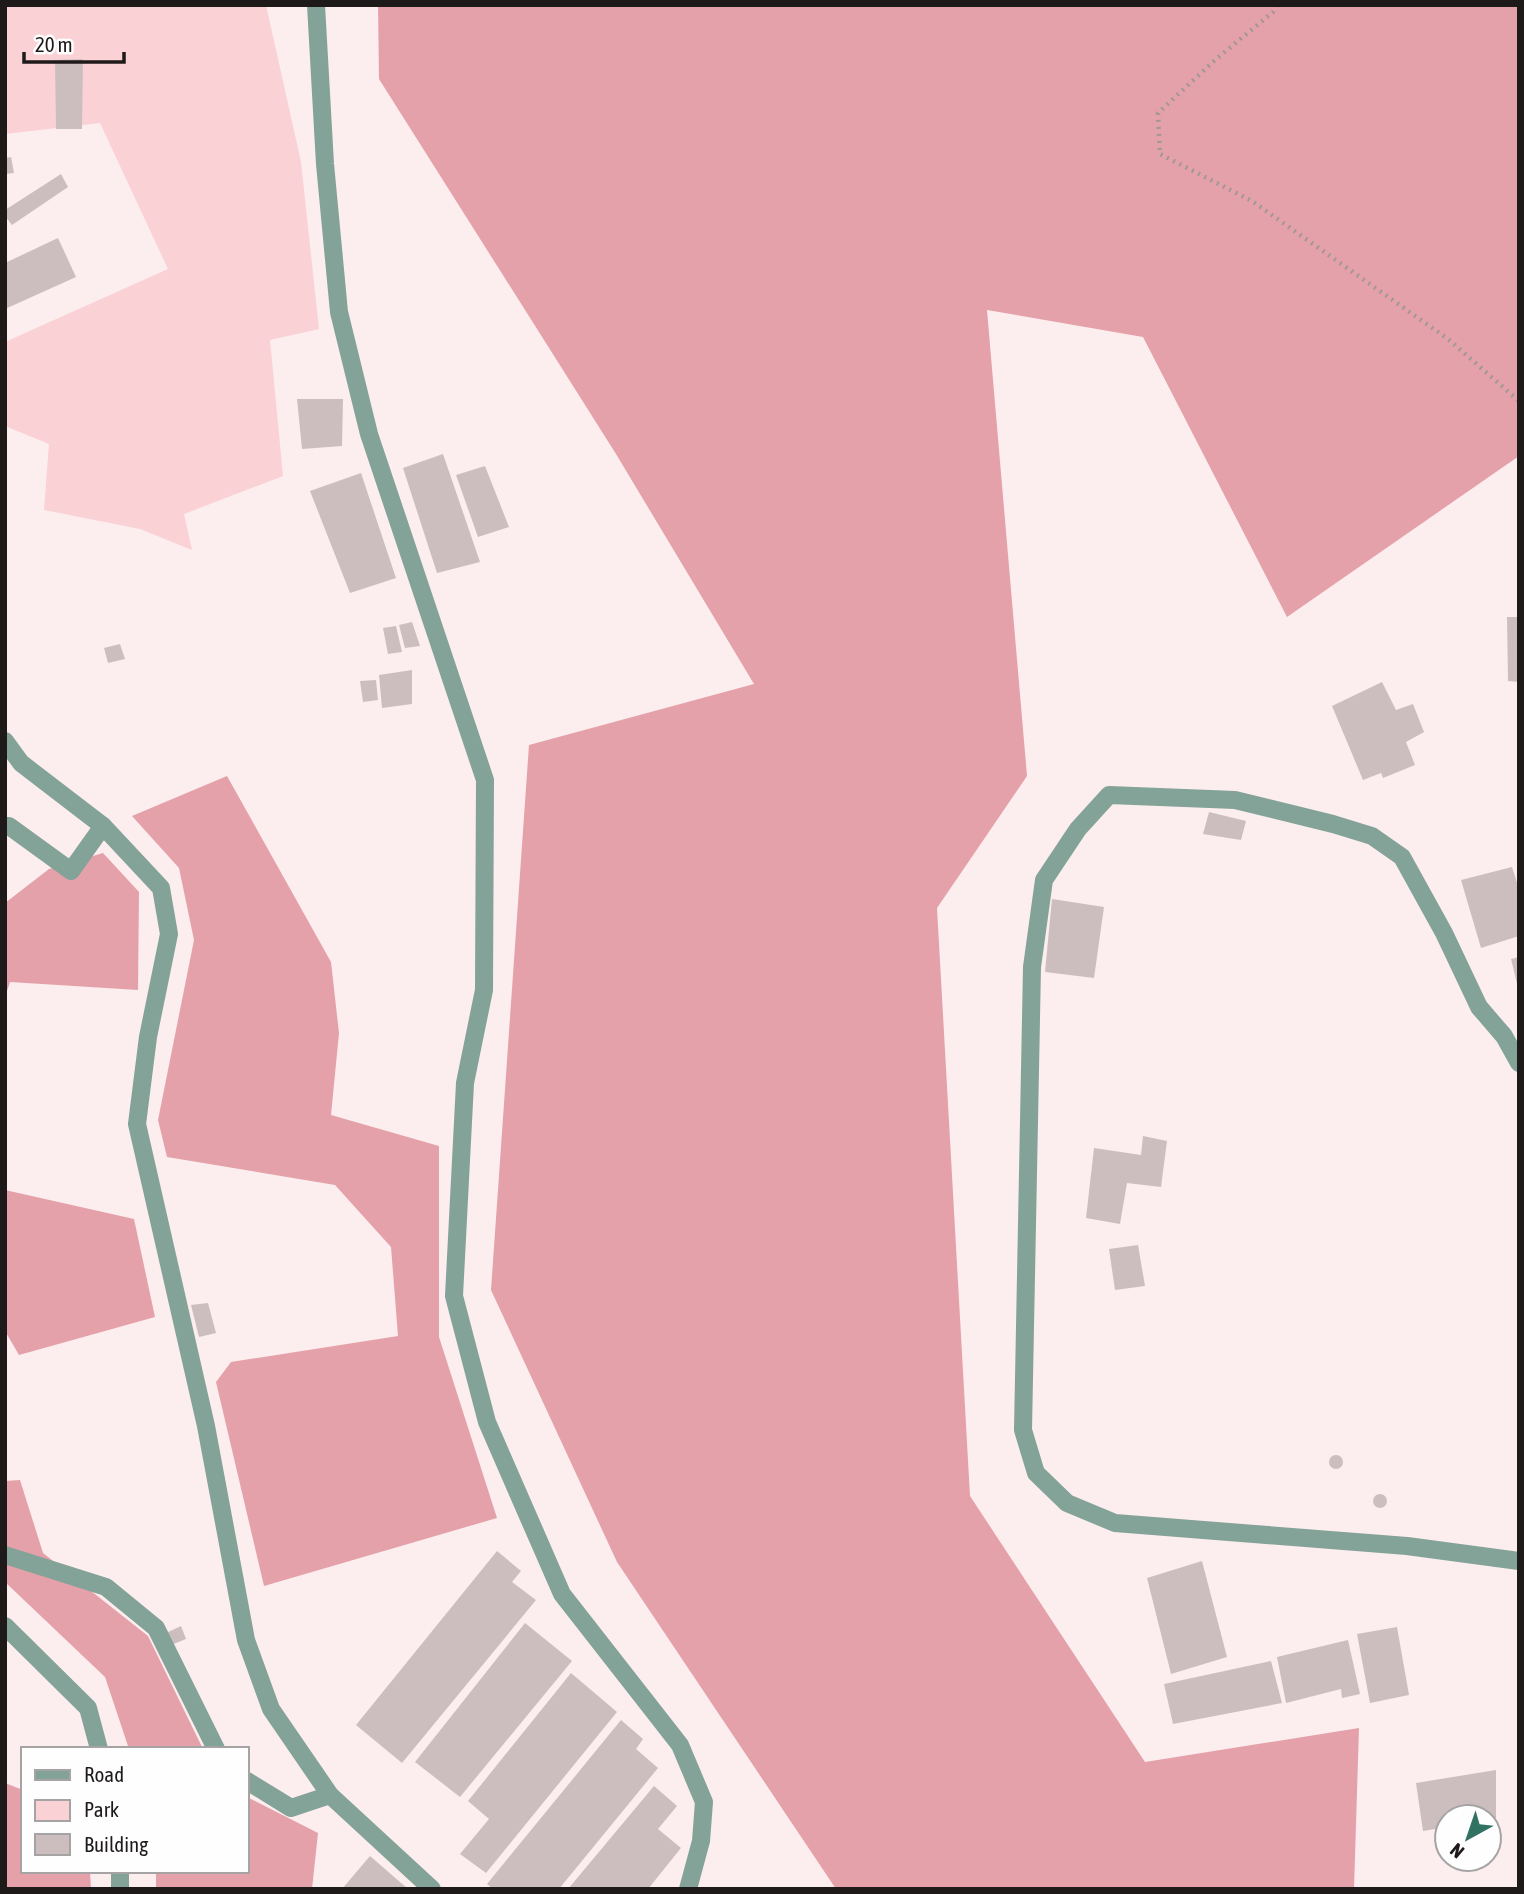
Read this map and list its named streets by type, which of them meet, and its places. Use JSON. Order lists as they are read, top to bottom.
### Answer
{
  "legend": ["Road", "Park", "Building"],
  "scale_bar": "20 m",
  "north": "bottom left"
}
